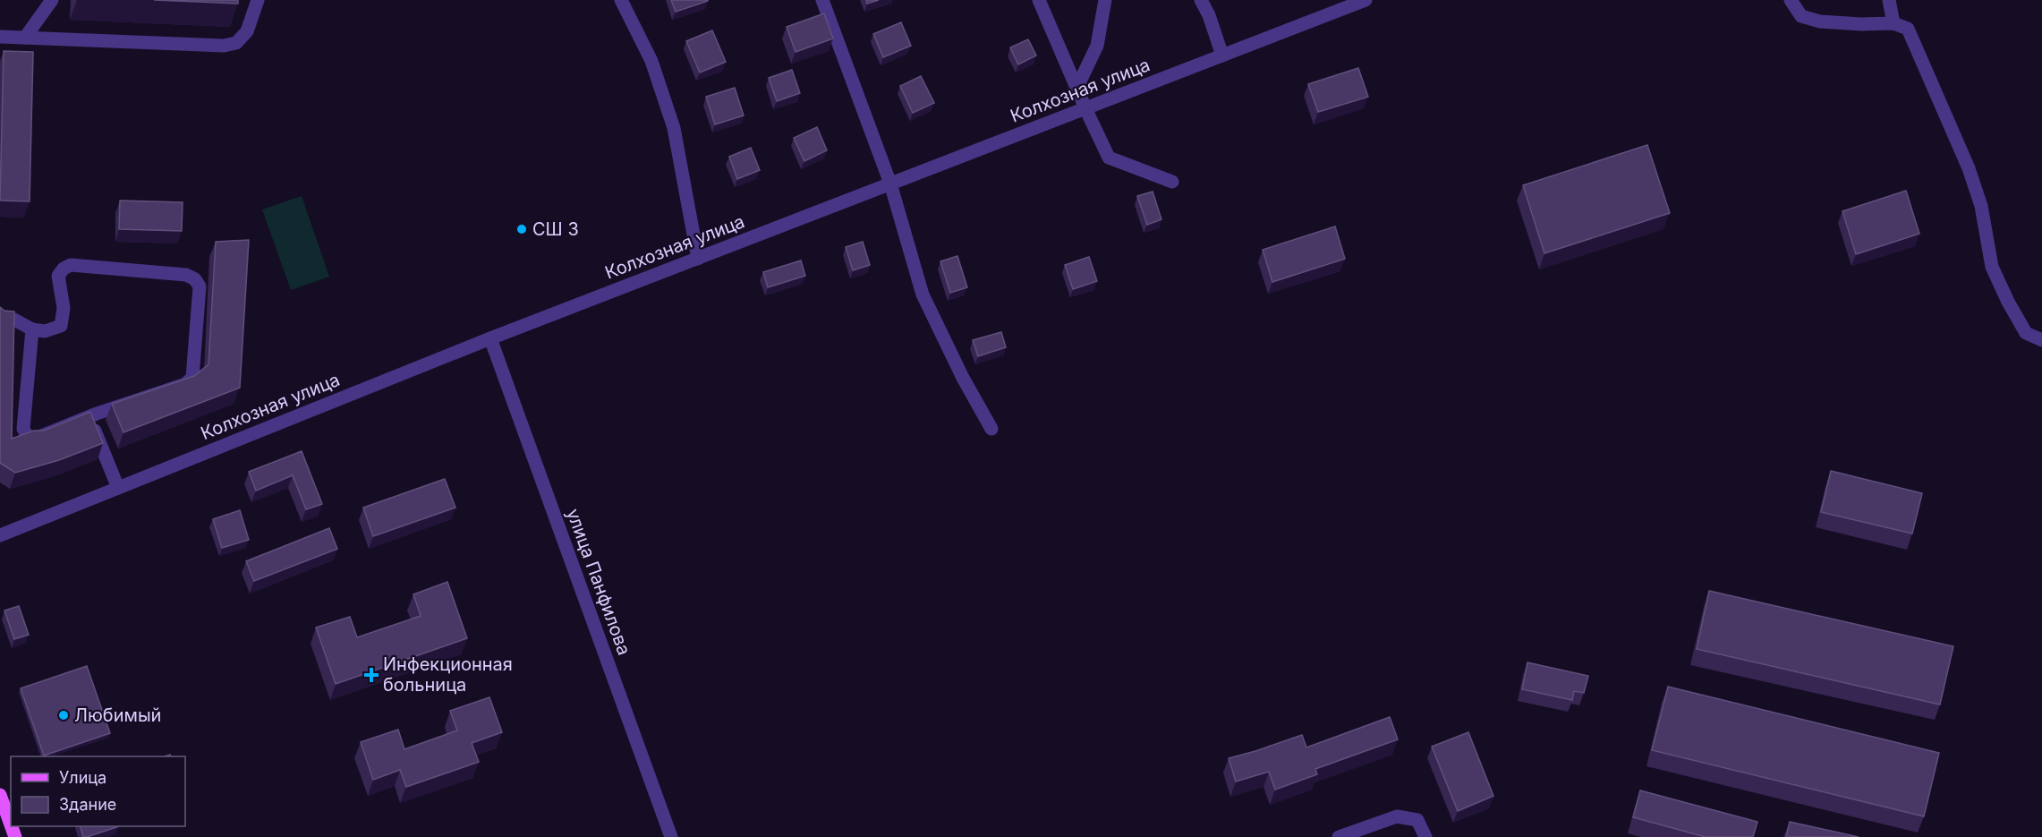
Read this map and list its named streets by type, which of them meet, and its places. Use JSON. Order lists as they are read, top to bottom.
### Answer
{
  "streets": {
    "street": ["Колхозная улица", "улица Панфилова"]
  },
  "crossings": [
    ["Колхозная улица", "улица Панфилова"]
  ],
  "places": {
    "other": ["СШ 3", "Любимый"],
    "health": ["Инфекционная больница"]
  },
  "legend": ["Улица", "Здание"]
}
